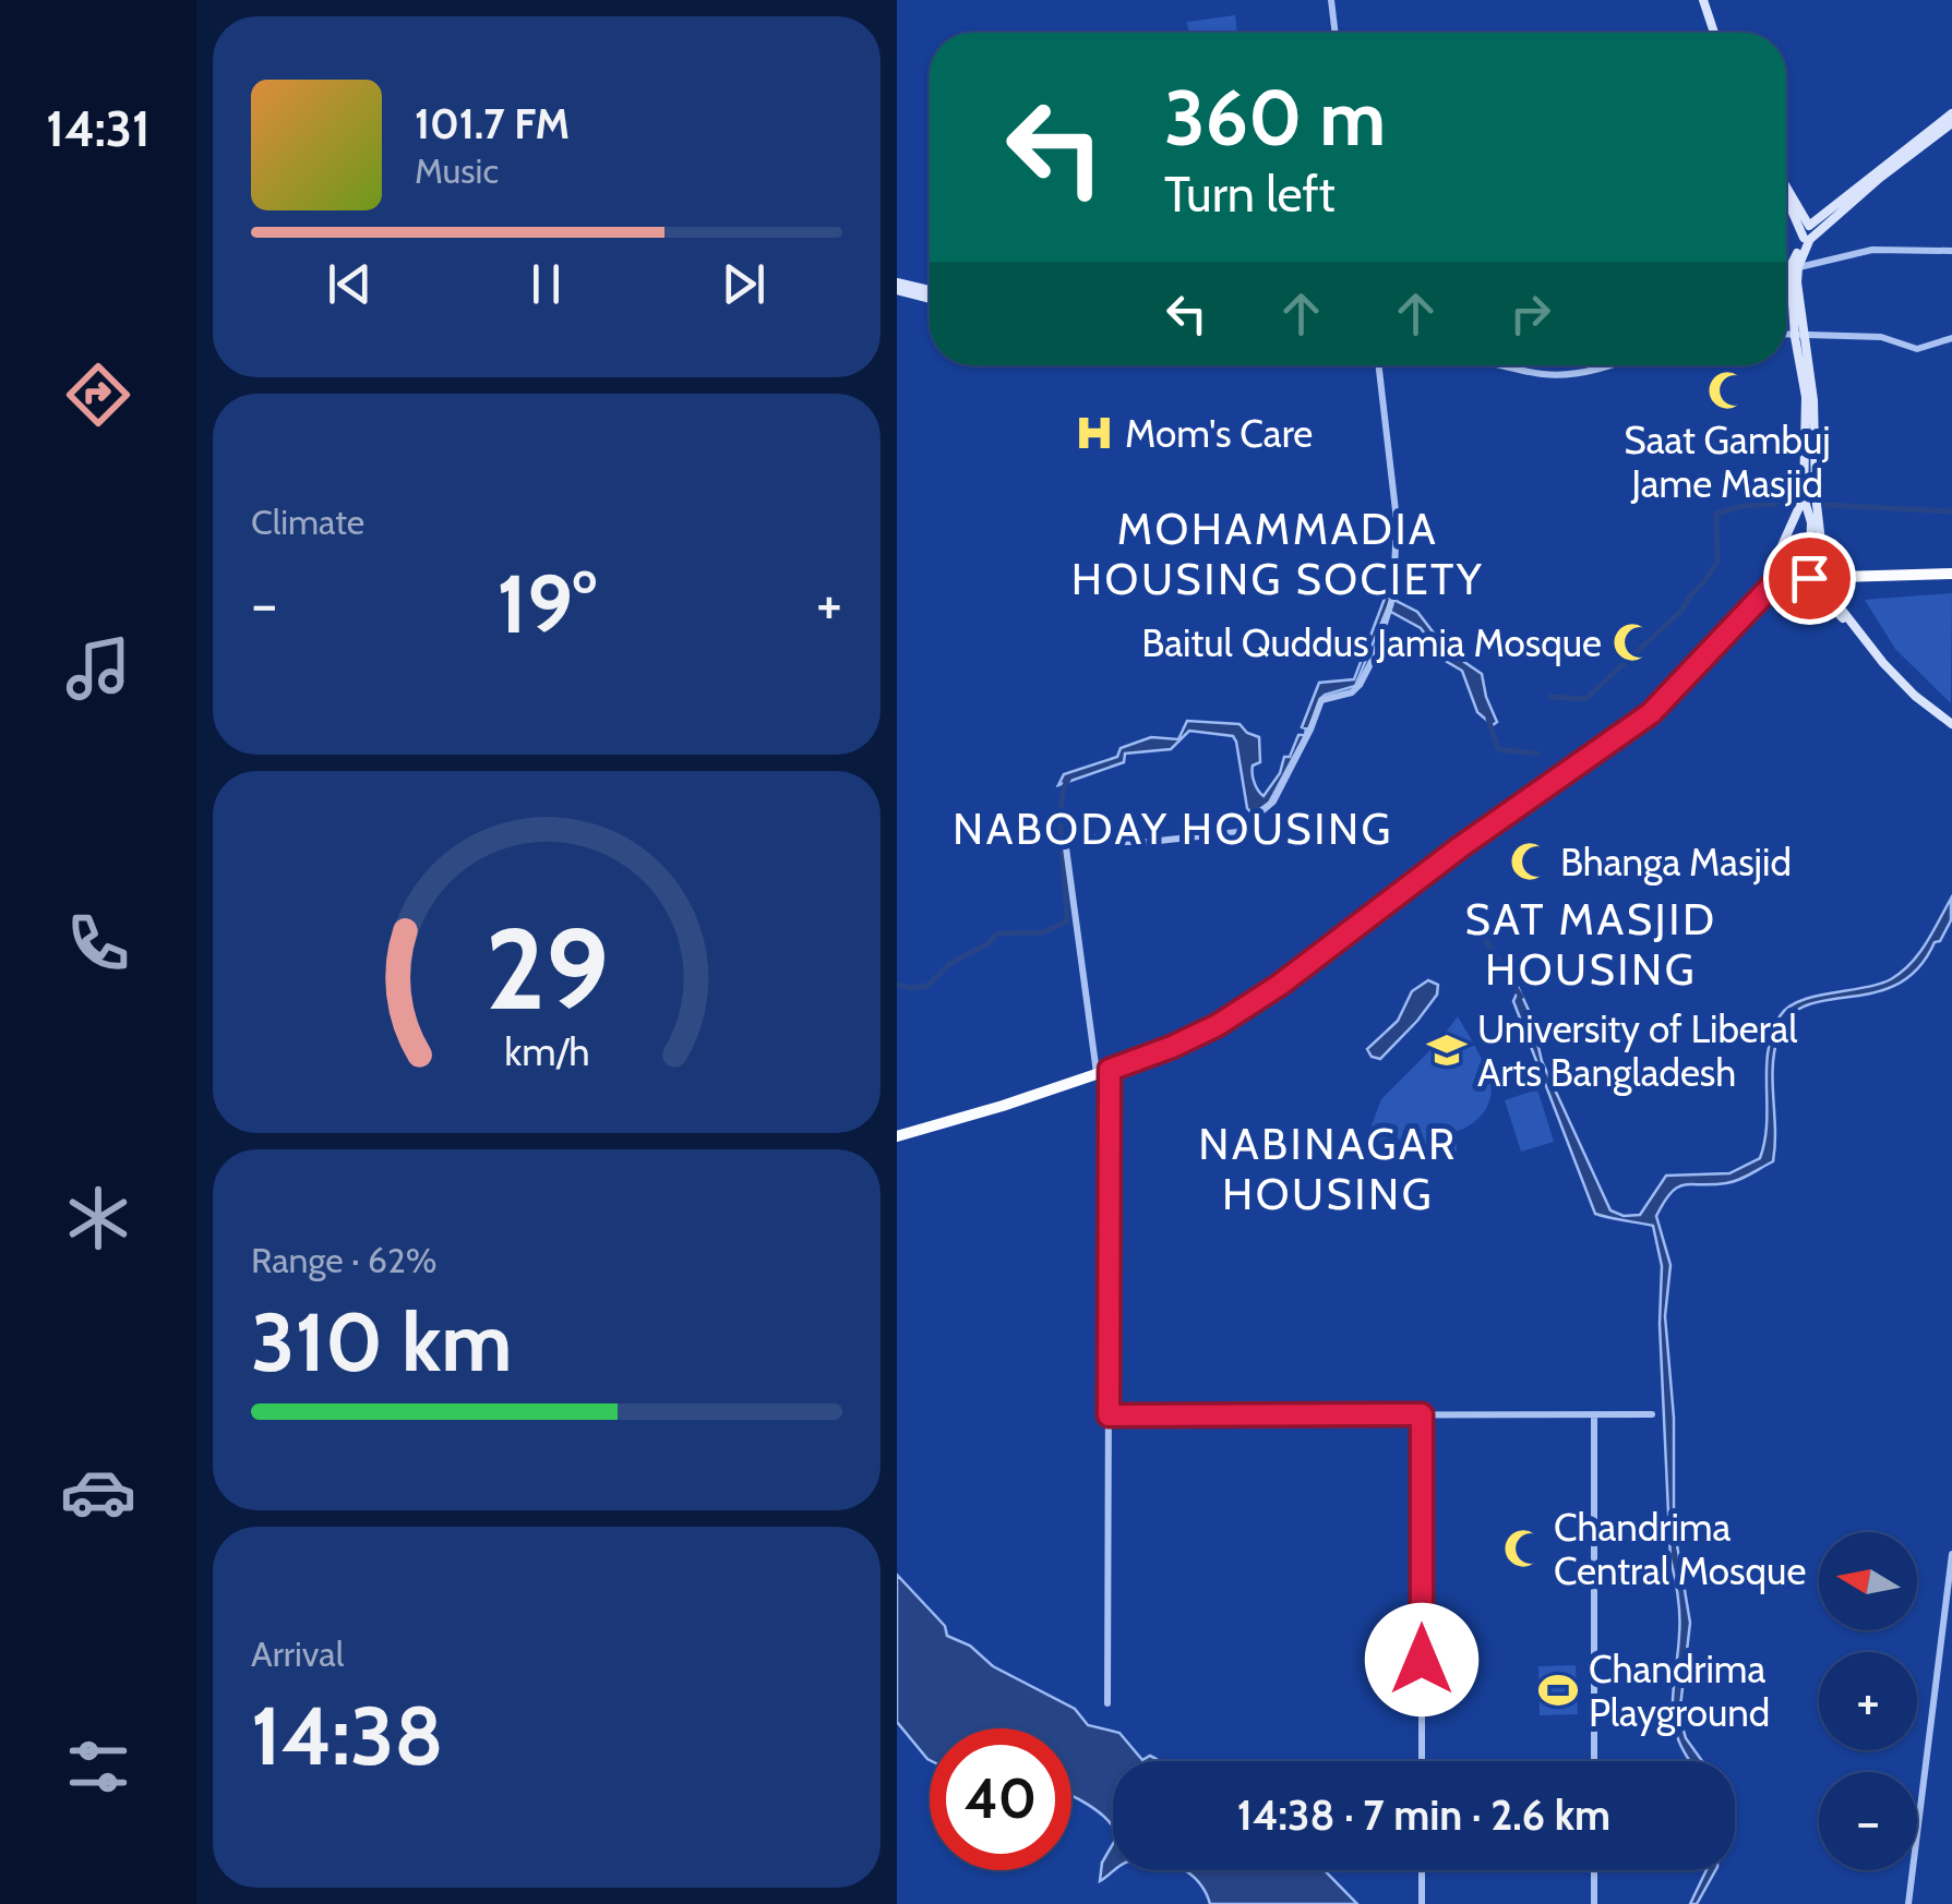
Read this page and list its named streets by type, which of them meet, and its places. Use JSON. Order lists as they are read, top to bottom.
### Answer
{
  "districts": [
    "MOHAMMADIA HOUSING SOCIETY",
    "NABODAY HOUSING",
    "SAT MASJID HOUSING",
    "NABINAGAR HOUSING"
  ],
  "places": {
    "mosque": [
      "Saat Gambuj Jame Masjid",
      "Baitul Quddus Jamia Mosque",
      "Bhanga Masjid",
      "Chandrima Central Mosque"
    ],
    "hospital": ["Mom's Care"],
    "school or university": ["University of Liberal Arts Bangladesh"],
    "sports": ["Chandrima Playground"]
  },
  "north": "left",
  "page": {
    "tabs": "14:31",
    "turn": ["360 m", "Turn left"],
    "song": ["101.7 FM", "Music"],
    "tile": [
      "Climate",
      ["Range · 62%", "310 km"],
      ["Arrival", "14:38"]
    ],
    "heat": ["−", "19°", "+"],
    "map_buttons": ["+", "−"],
    "limit": "40",
    "trip": "14:38 · 7 min · 2.6 km",
    "gauge": ["29", "km/h"]
  }
}
